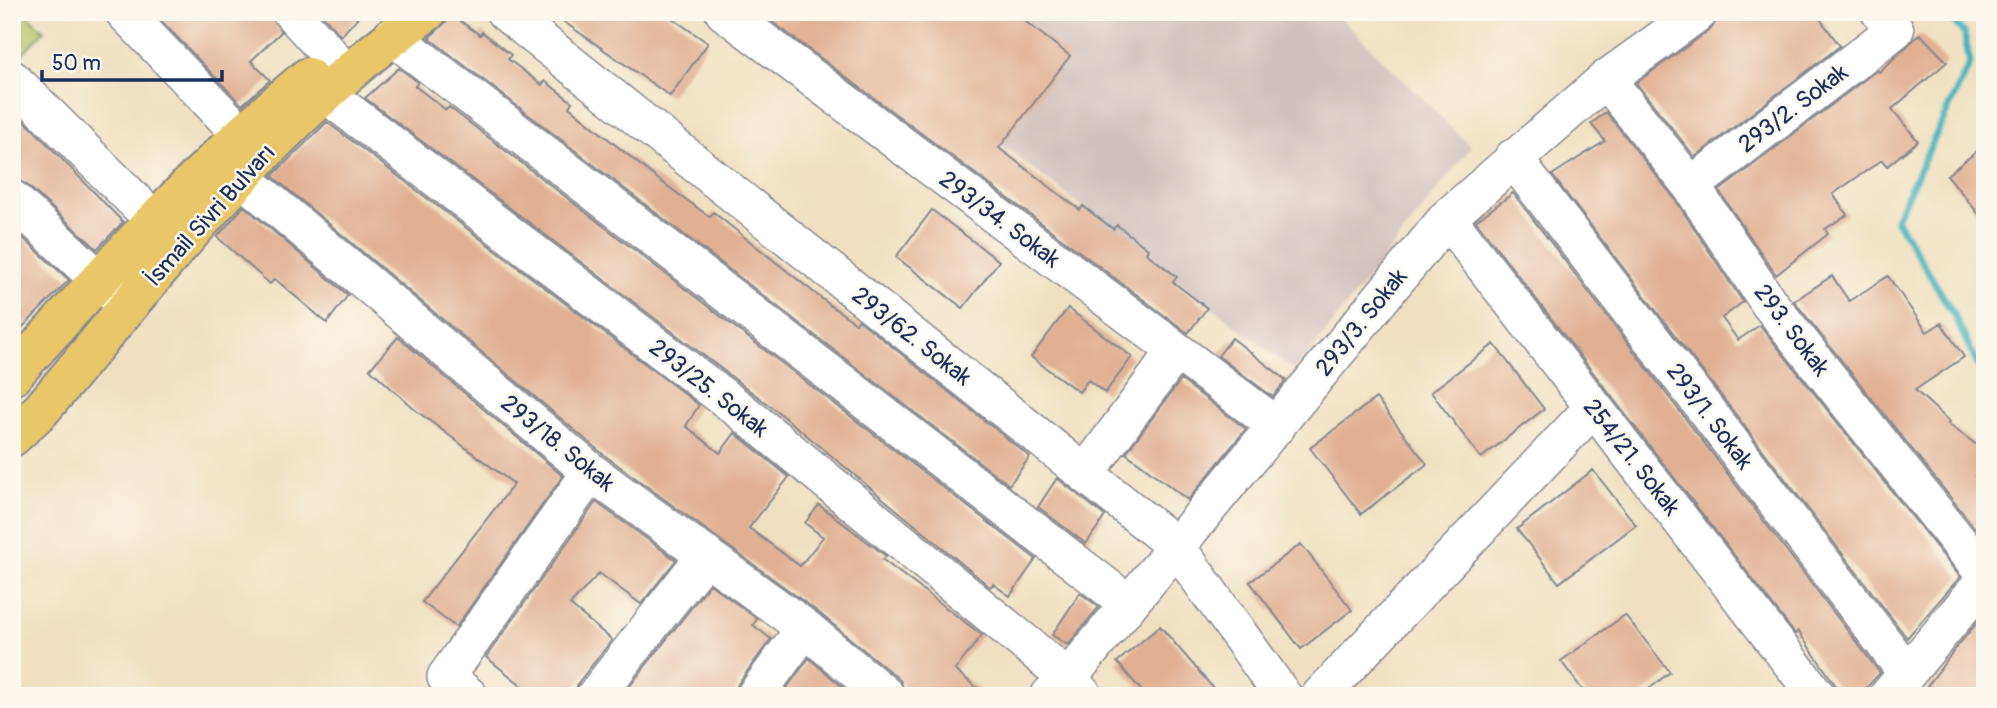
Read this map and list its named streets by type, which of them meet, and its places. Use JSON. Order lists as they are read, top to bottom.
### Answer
{
  "streets": {
    "main road": ["İsmail Sivri Bulvarı"],
    "street": [
      "293/2. Sokak",
      "293/34. Sokak",
      "293/3. Sokak",
      "293. Sokak",
      "293/62. Sokak",
      "293/25. Sokak",
      "293/1. Sokak",
      "293/18. Sokak",
      "254/21. Sokak"
    ]
  },
  "crossings": [
    ["293/2. Sokak", "293. Sokak"],
    ["İsmail Sivri Bulvarı", "293/25. Sokak"],
    ["İsmail Sivri Bulvarı", "293/18. Sokak"],
    ["293/34. Sokak", "293/3. Sokak"],
    ["293/3. Sokak", "293. Sokak"],
    ["293/3. Sokak", "293/62. Sokak"],
    ["293/3. Sokak", "293/25. Sokak"],
    ["293/3. Sokak", "293/1. Sokak"],
    ["293/3. Sokak", "254/21. Sokak"]
  ],
  "scale_bar": "50 m"
}
